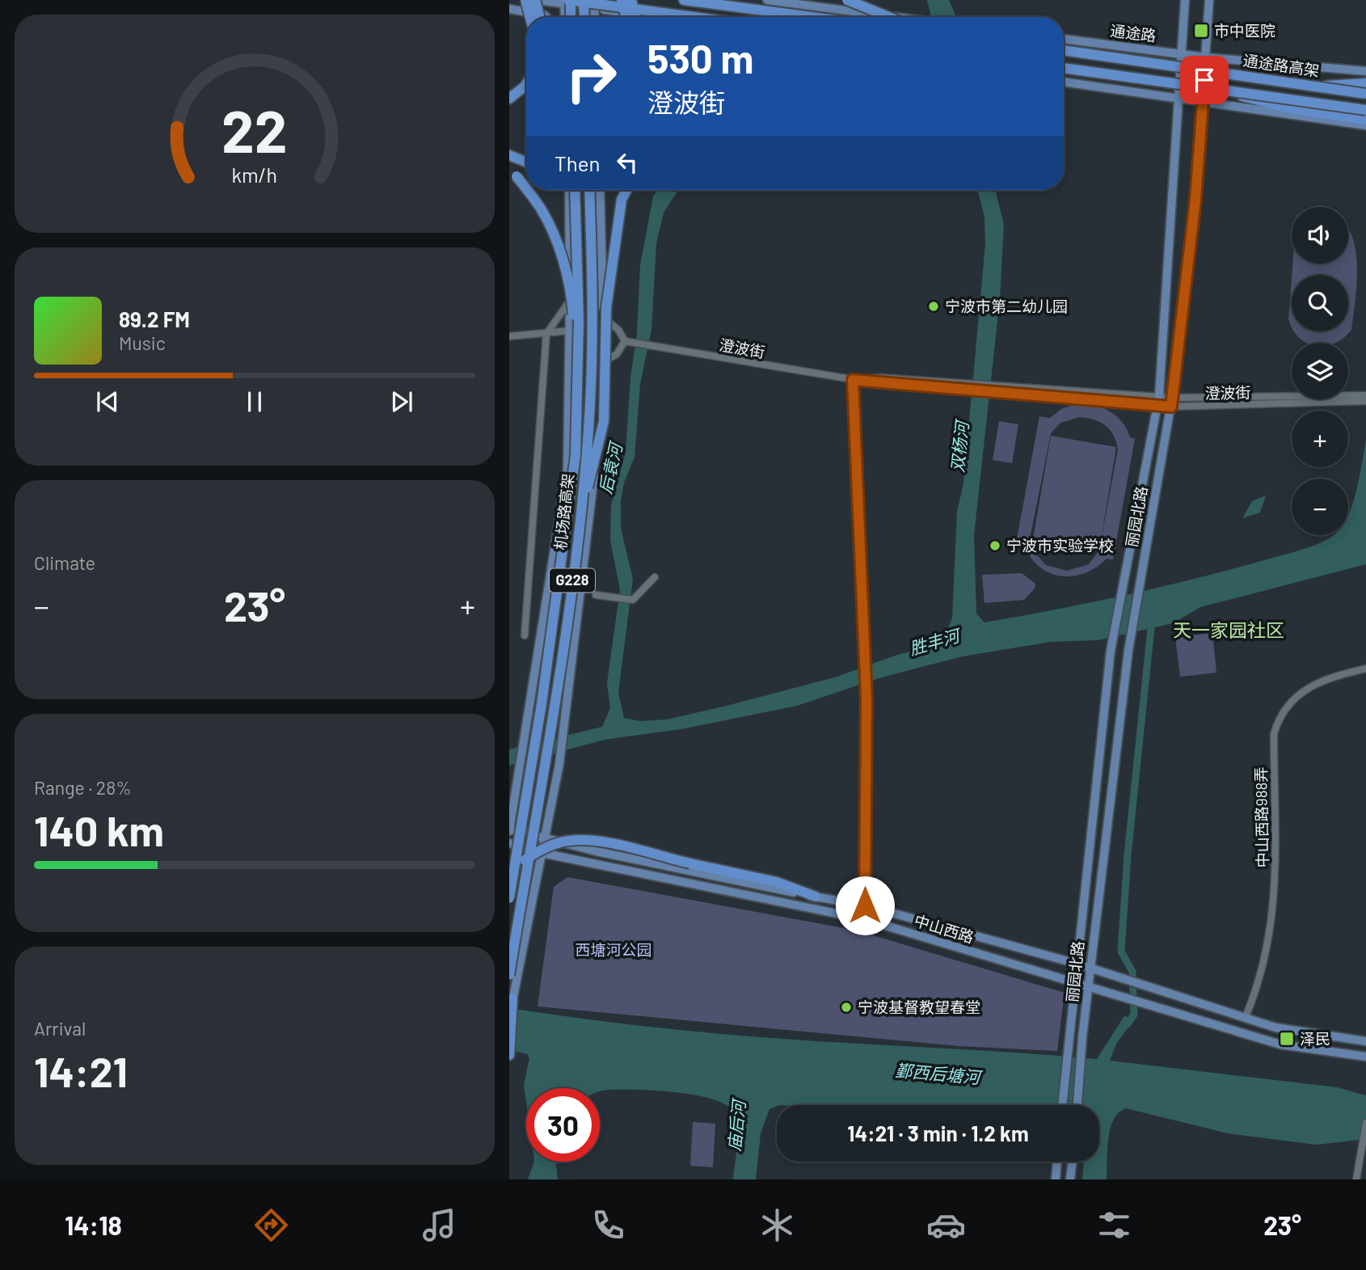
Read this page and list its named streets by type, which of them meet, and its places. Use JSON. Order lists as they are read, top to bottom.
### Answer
{
  "streets": {
    "highway": ["通途路高架", "机场路高架", "G228"],
    "main road": ["通途路", "丽园北路", "中山西路"],
    "street": ["澄波街", "中山西路988弄"]
  },
  "crossings": [
    ["通途路", "丽园北路"],
    ["澄波街", "丽园北路"],
    ["丽园北路", "中山西路"],
    ["中山西路988弄", "中山西路"]
  ],
  "districts": ["天一家园社区"],
  "water": [
    "双杨河",
    "后袁河",
    "胜丰河",
    "鄞西后塘河",
    "庙后河"
  ],
  "parks": ["西塘河公园"],
  "places": {
    "transit": ["市中医院", "泽民"],
    "other": ["宁波市第二幼儿园", "宁波市实验学校", "宁波基督教望春堂"]
  },
  "page": {
    "turn": ["530 m", "澄波街"],
    "then": "Then",
    "map_buttons": ["+", "−"],
    "song": ["89.2 FM", "Music"],
    "tile": [
      "Climate",
      ["Range · 28%", "140 km"],
      ["Arrival", "14:21"]
    ],
    "heat": ["−", "23°", "+"],
    "limit": "30",
    "trip": "14:21 · 3 min · 1.2 km",
    "tabs": ["14:18", "23°"],
    "gauge": ["22", "km/h"]
  }
}
